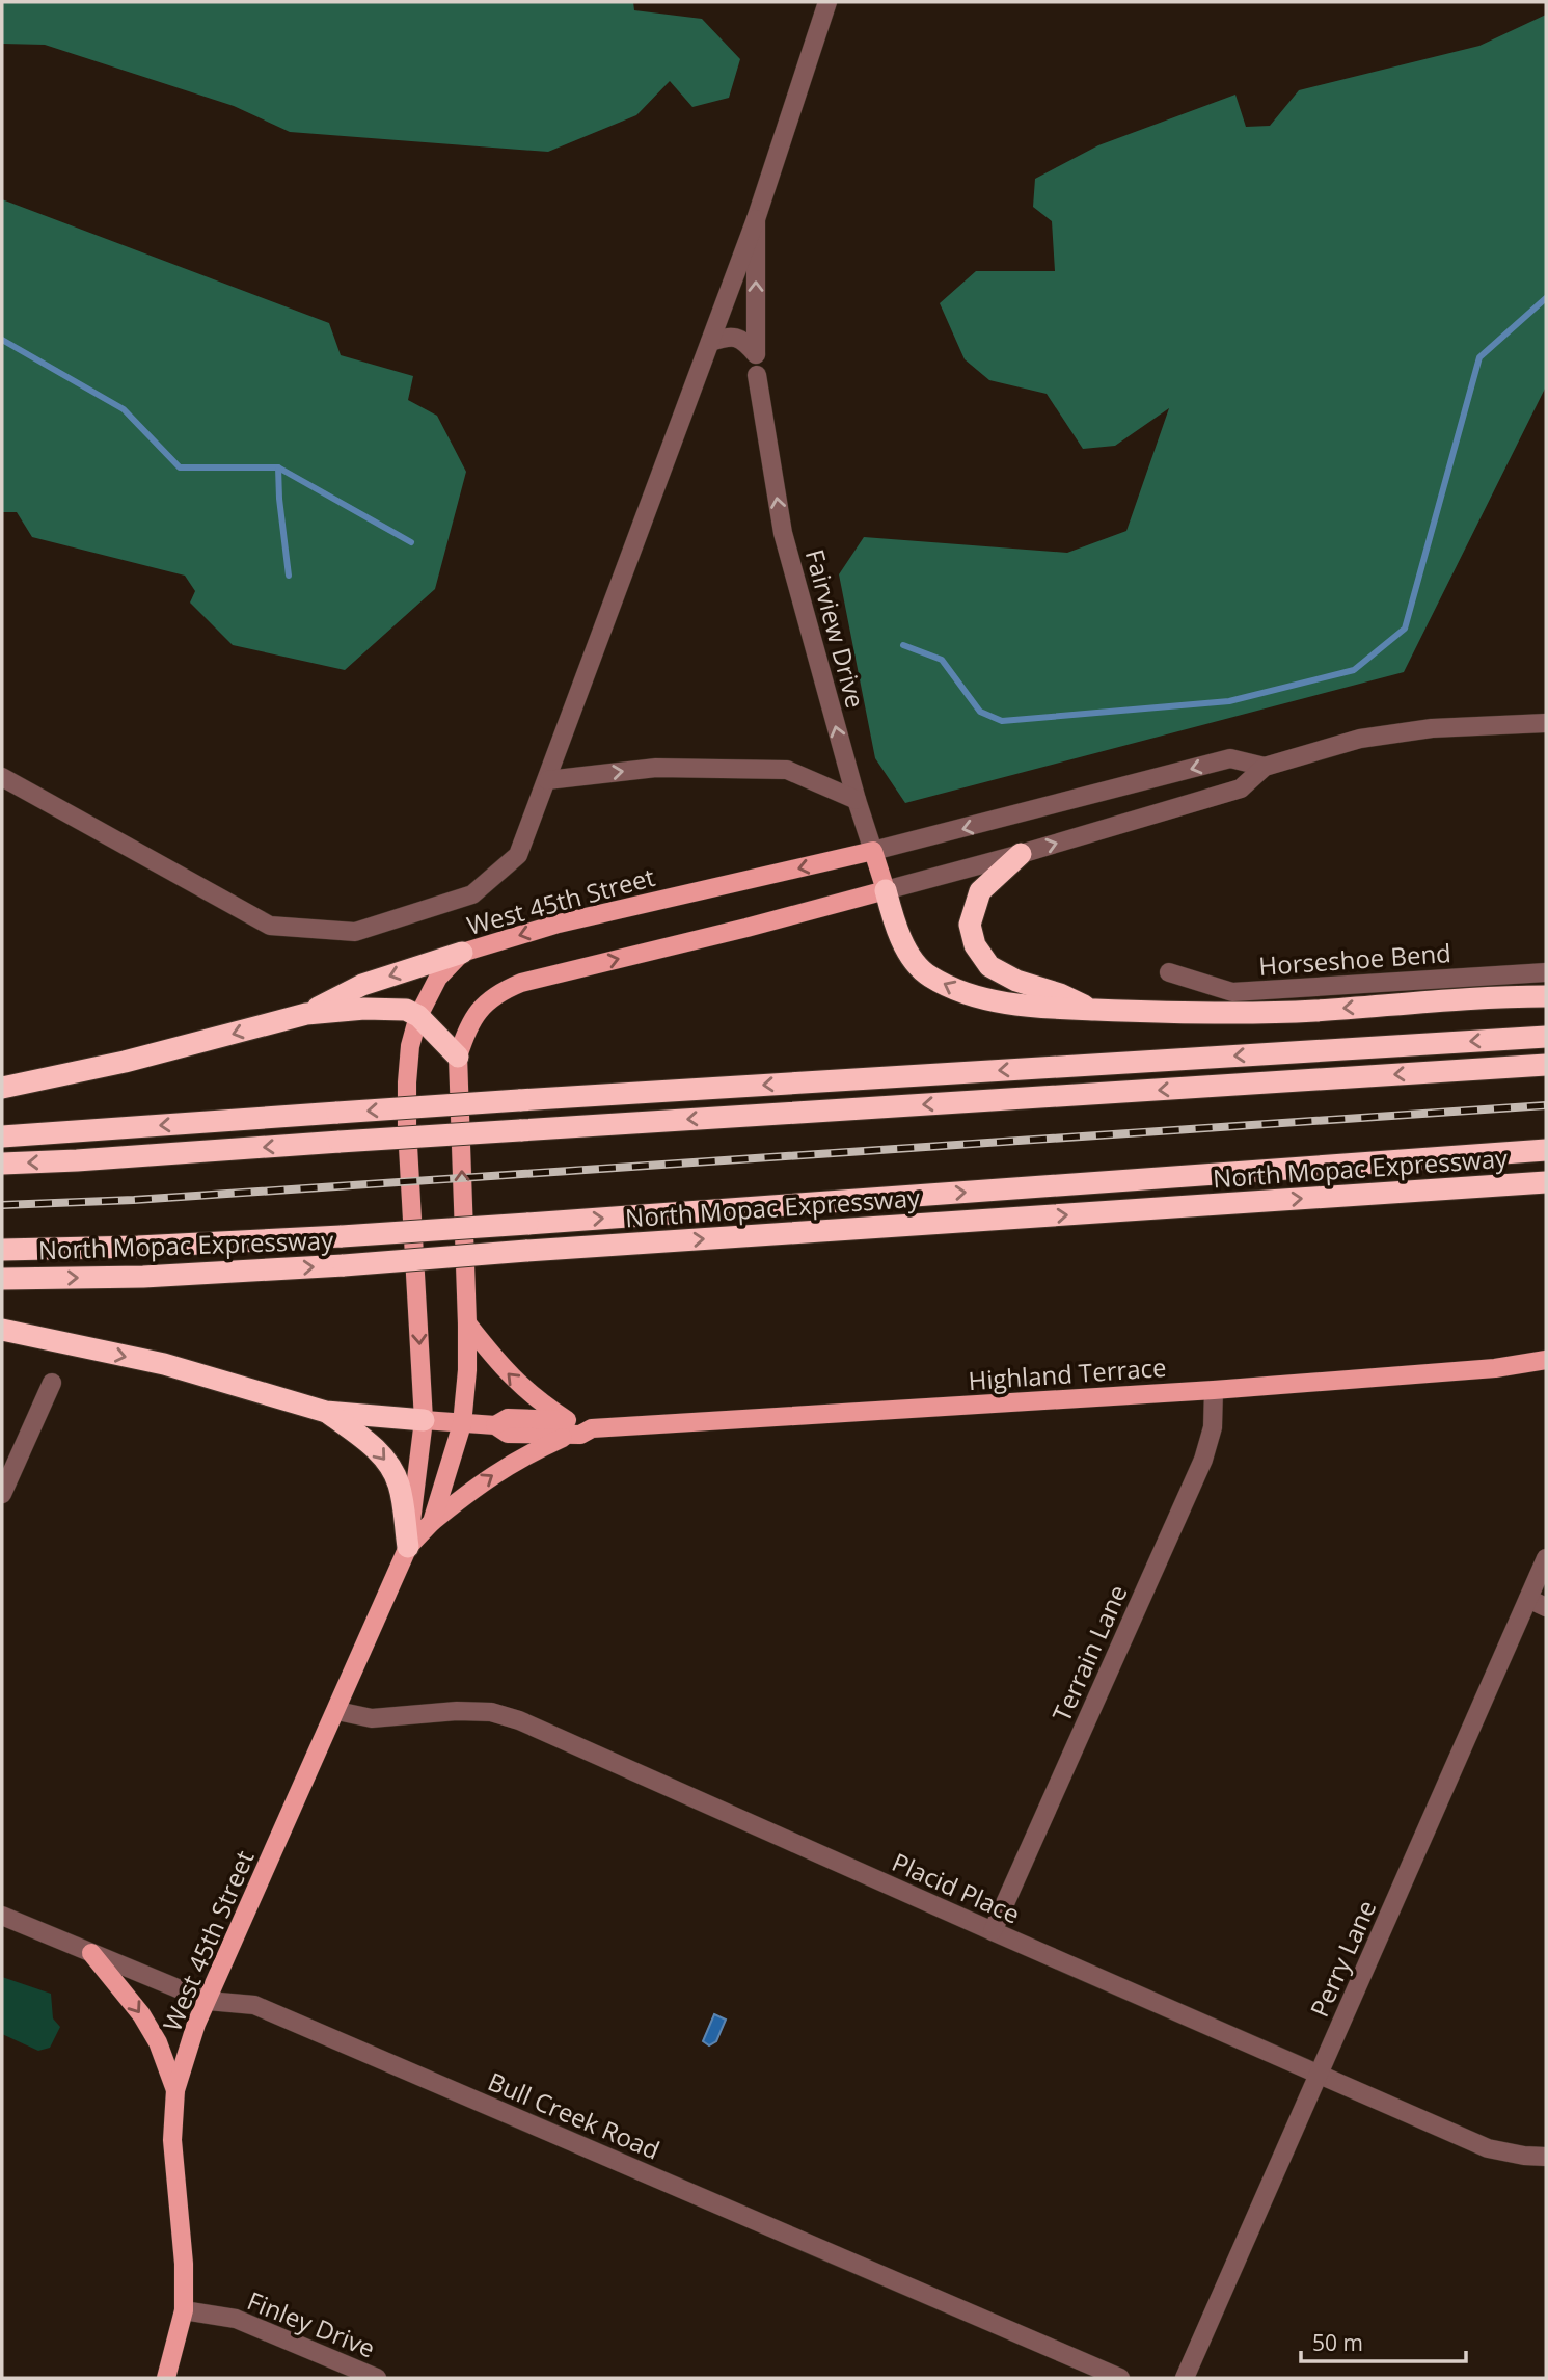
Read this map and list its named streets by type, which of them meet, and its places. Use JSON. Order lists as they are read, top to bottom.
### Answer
{
  "streets": {
    "highway": ["North Mopac Expressway"],
    "main road": ["Fairview Drive", "West 45th Street", "Highland Terrace"],
    "street": [
      "Horseshoe Bend",
      "Terrain Lane",
      "Placid Place",
      "Perry Lane",
      "Bull Creek Road",
      "Finley Drive"
    ]
  },
  "crossings": [
    ["Fairview Drive", "West 45th Street"],
    ["West 45th Street", "Highland Terrace"],
    ["West 45th Street", "Placid Place"],
    ["West 45th Street", "Bull Creek Road"],
    ["West 45th Street", "Finley Drive"],
    ["Highland Terrace", "Terrain Lane"],
    ["Terrain Lane", "Placid Place"],
    ["Placid Place", "Perry Lane"]
  ],
  "one_way": ["Fairview Drive"],
  "scale_bar": "50 m"
}
